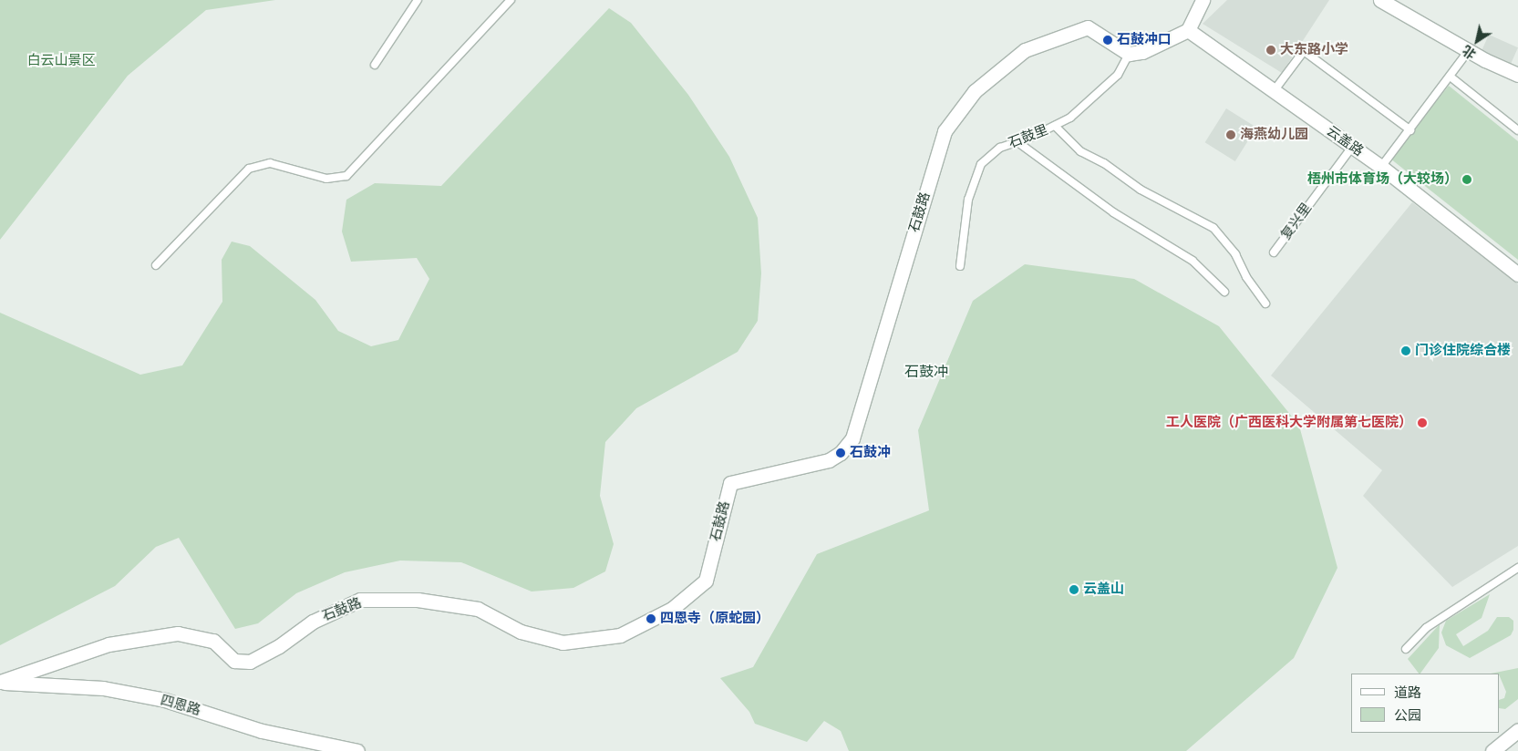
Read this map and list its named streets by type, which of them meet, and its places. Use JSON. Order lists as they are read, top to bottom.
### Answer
{
  "streets": {
    "street": ["云盖路", "石鼓路", "四恩路"],
    "lane": ["石鼓里", "复兴里"]
  },
  "crossings": [
    ["石鼓里", "石鼓路"],
    ["云盖路", "复兴里"],
    ["石鼓路", "四恩路"]
  ],
  "districts": ["石鼓冲"],
  "parks": ["白云山景区"],
  "places": [
    "石鼓冲口",
    "大东路小学",
    "海燕幼儿园",
    "梧州市体育场（大较场）",
    "门诊住院综合楼",
    "工人医院（广西医科大学附属第七医院）",
    "石鼓冲",
    "云盖山",
    "四恩寺（原蛇园）"
  ],
  "legend": ["道路", "公园"],
  "north": "bottom left"
}
